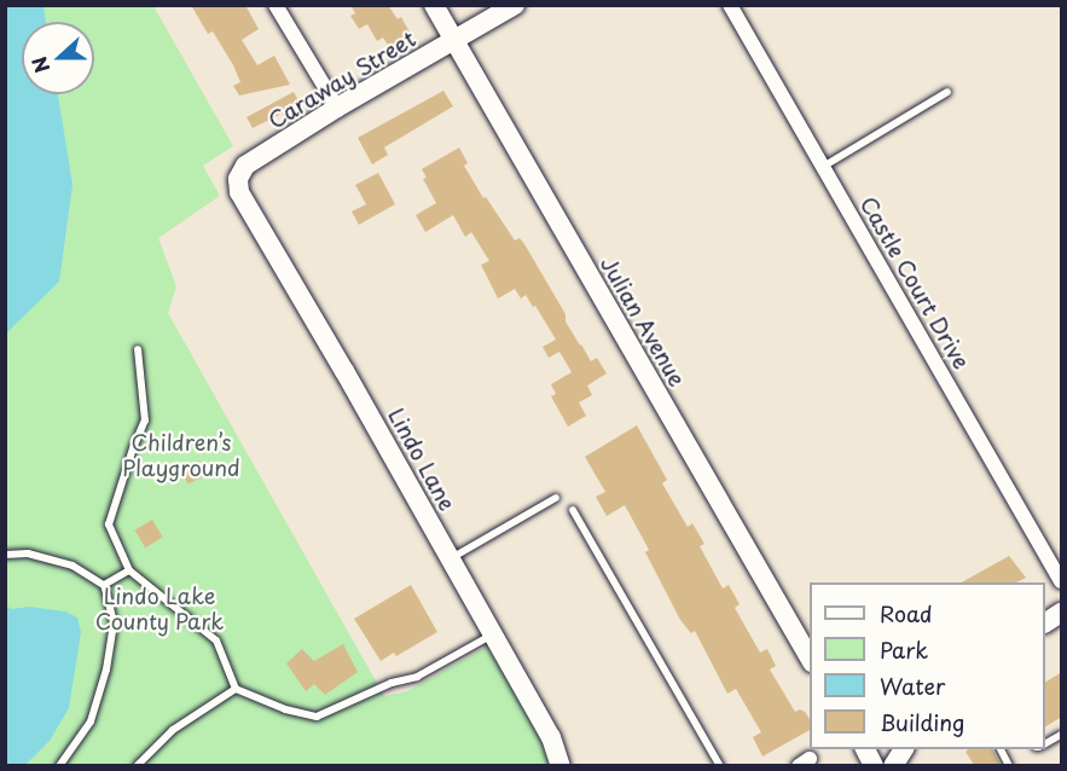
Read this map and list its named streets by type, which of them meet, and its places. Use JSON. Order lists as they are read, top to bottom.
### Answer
{
  "streets": {
    "street": [
      "Caraway Street",
      "Castle Court Drive",
      "Julian Avenue",
      "Lindo Lane"
    ]
  },
  "crossings": [
    ["Caraway Street", "Julian Avenue"],
    ["Caraway Street", "Lindo Lane"]
  ],
  "parks": ["Children’s Playground", "Lindo Lake County Park"],
  "legend": [
    "Road",
    "Park",
    "Water",
    "Building"
  ],
  "north": "left"
}
